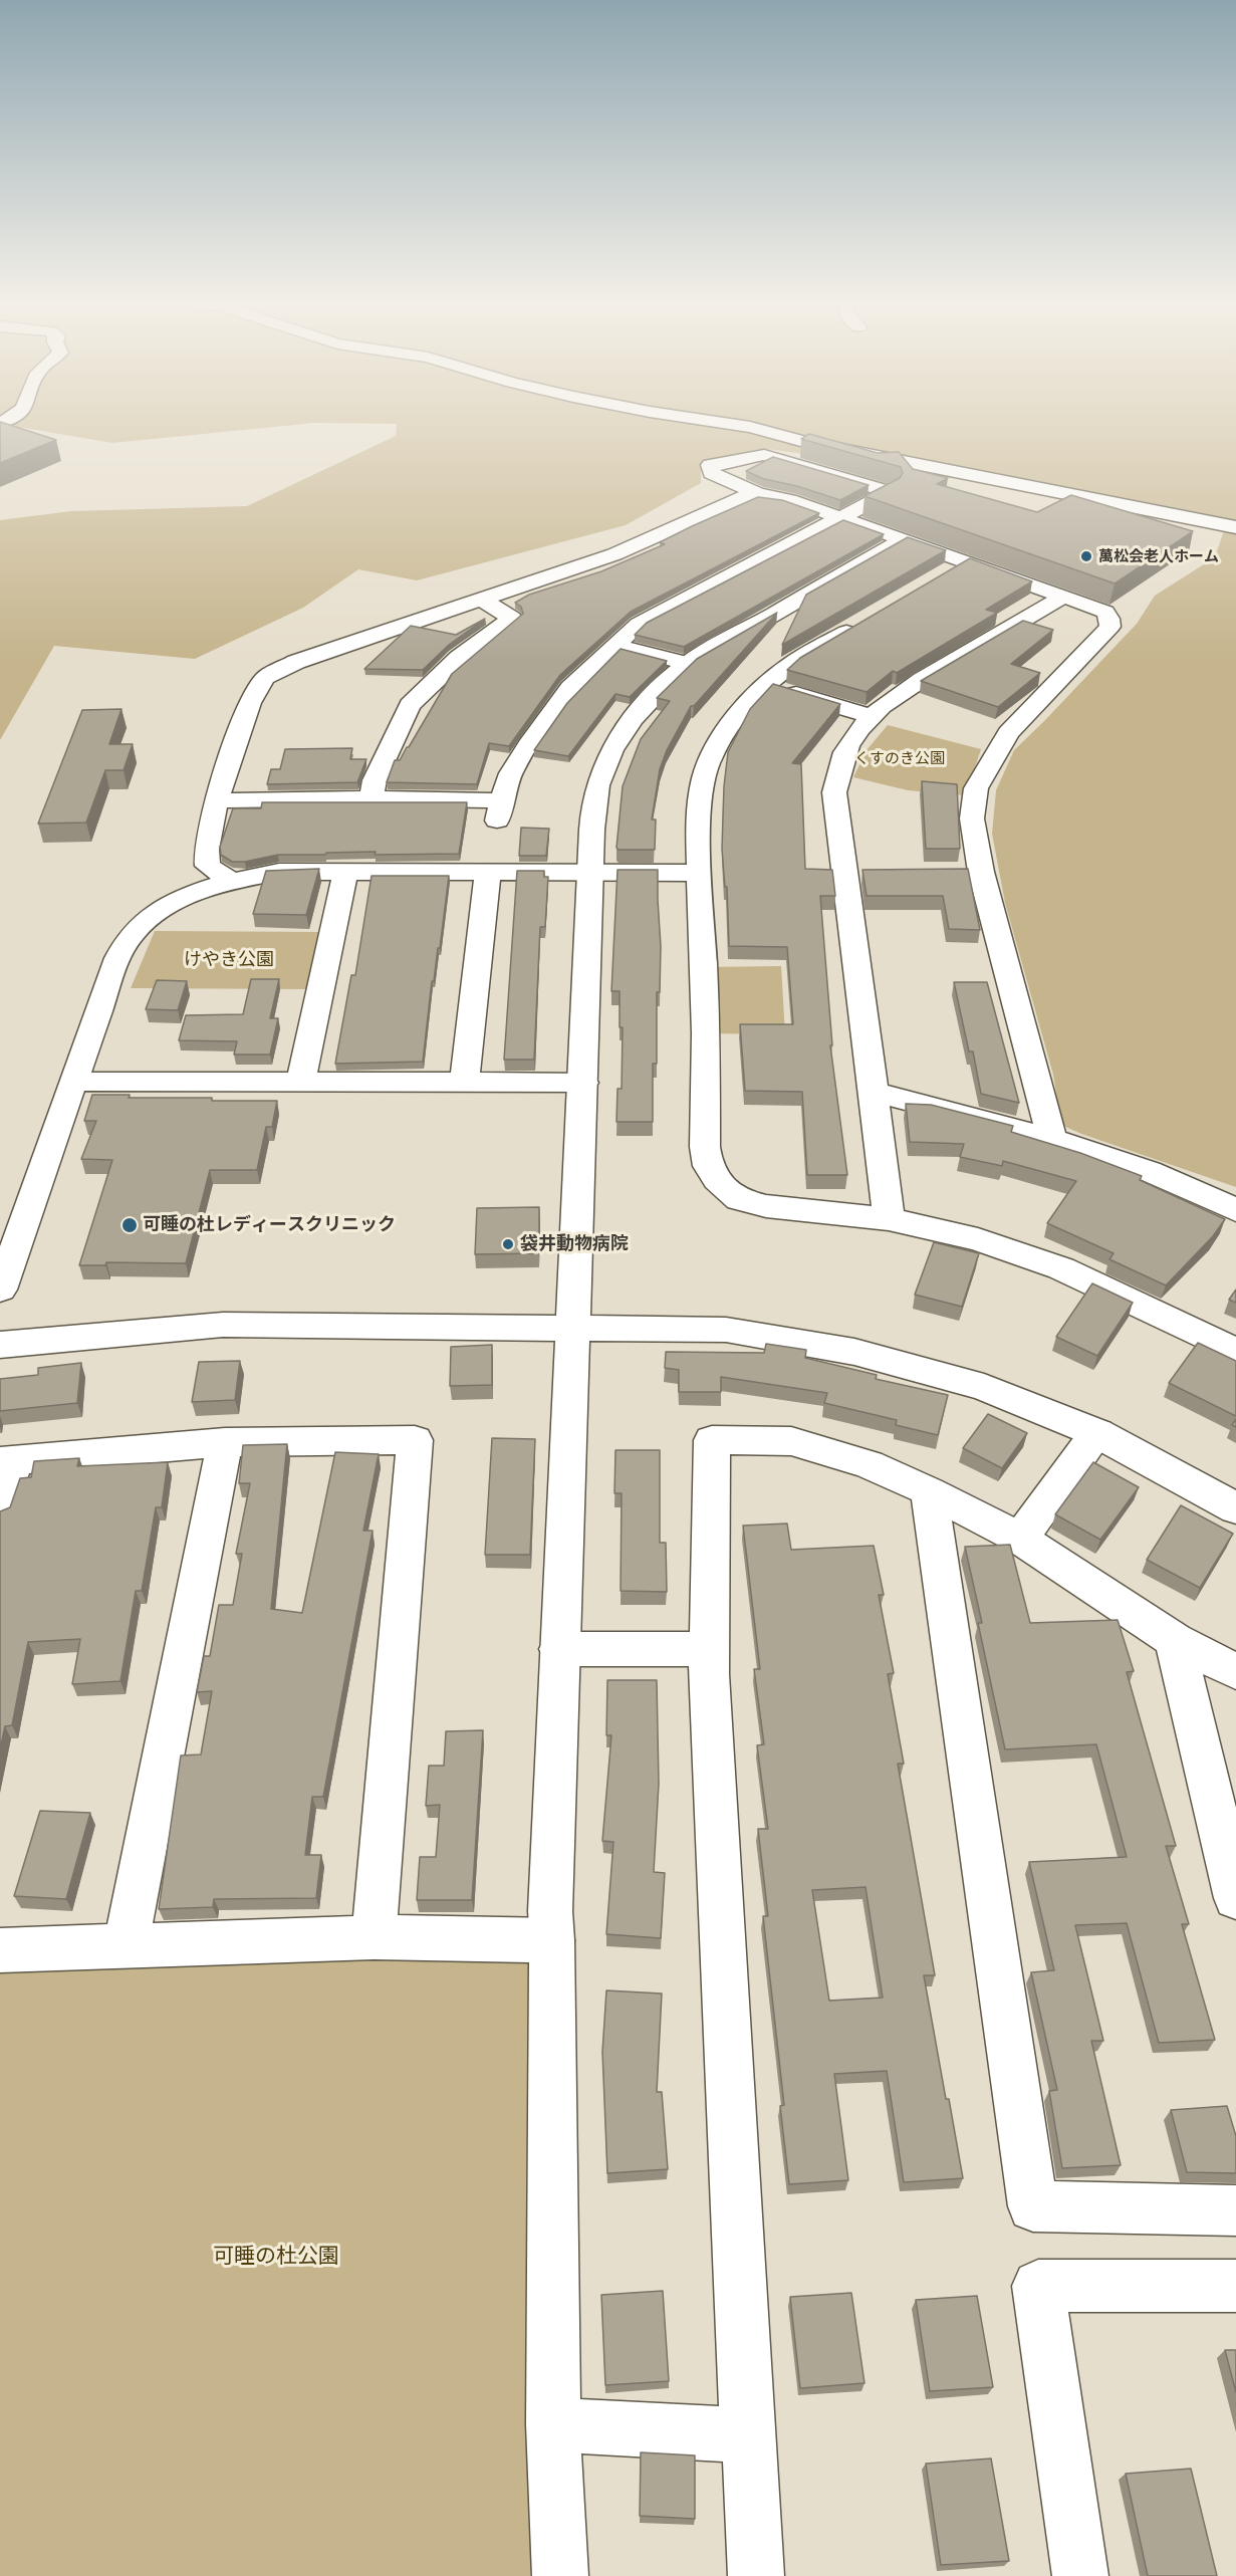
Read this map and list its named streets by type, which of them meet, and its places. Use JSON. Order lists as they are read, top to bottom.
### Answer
{
  "parks": ["くすのき公園", "けやき公園", "可睡の杜公園"],
  "places": ["萬松会老人ホーム", "可睡の杜レディースクリニック", "袋井動物病院"]
}
